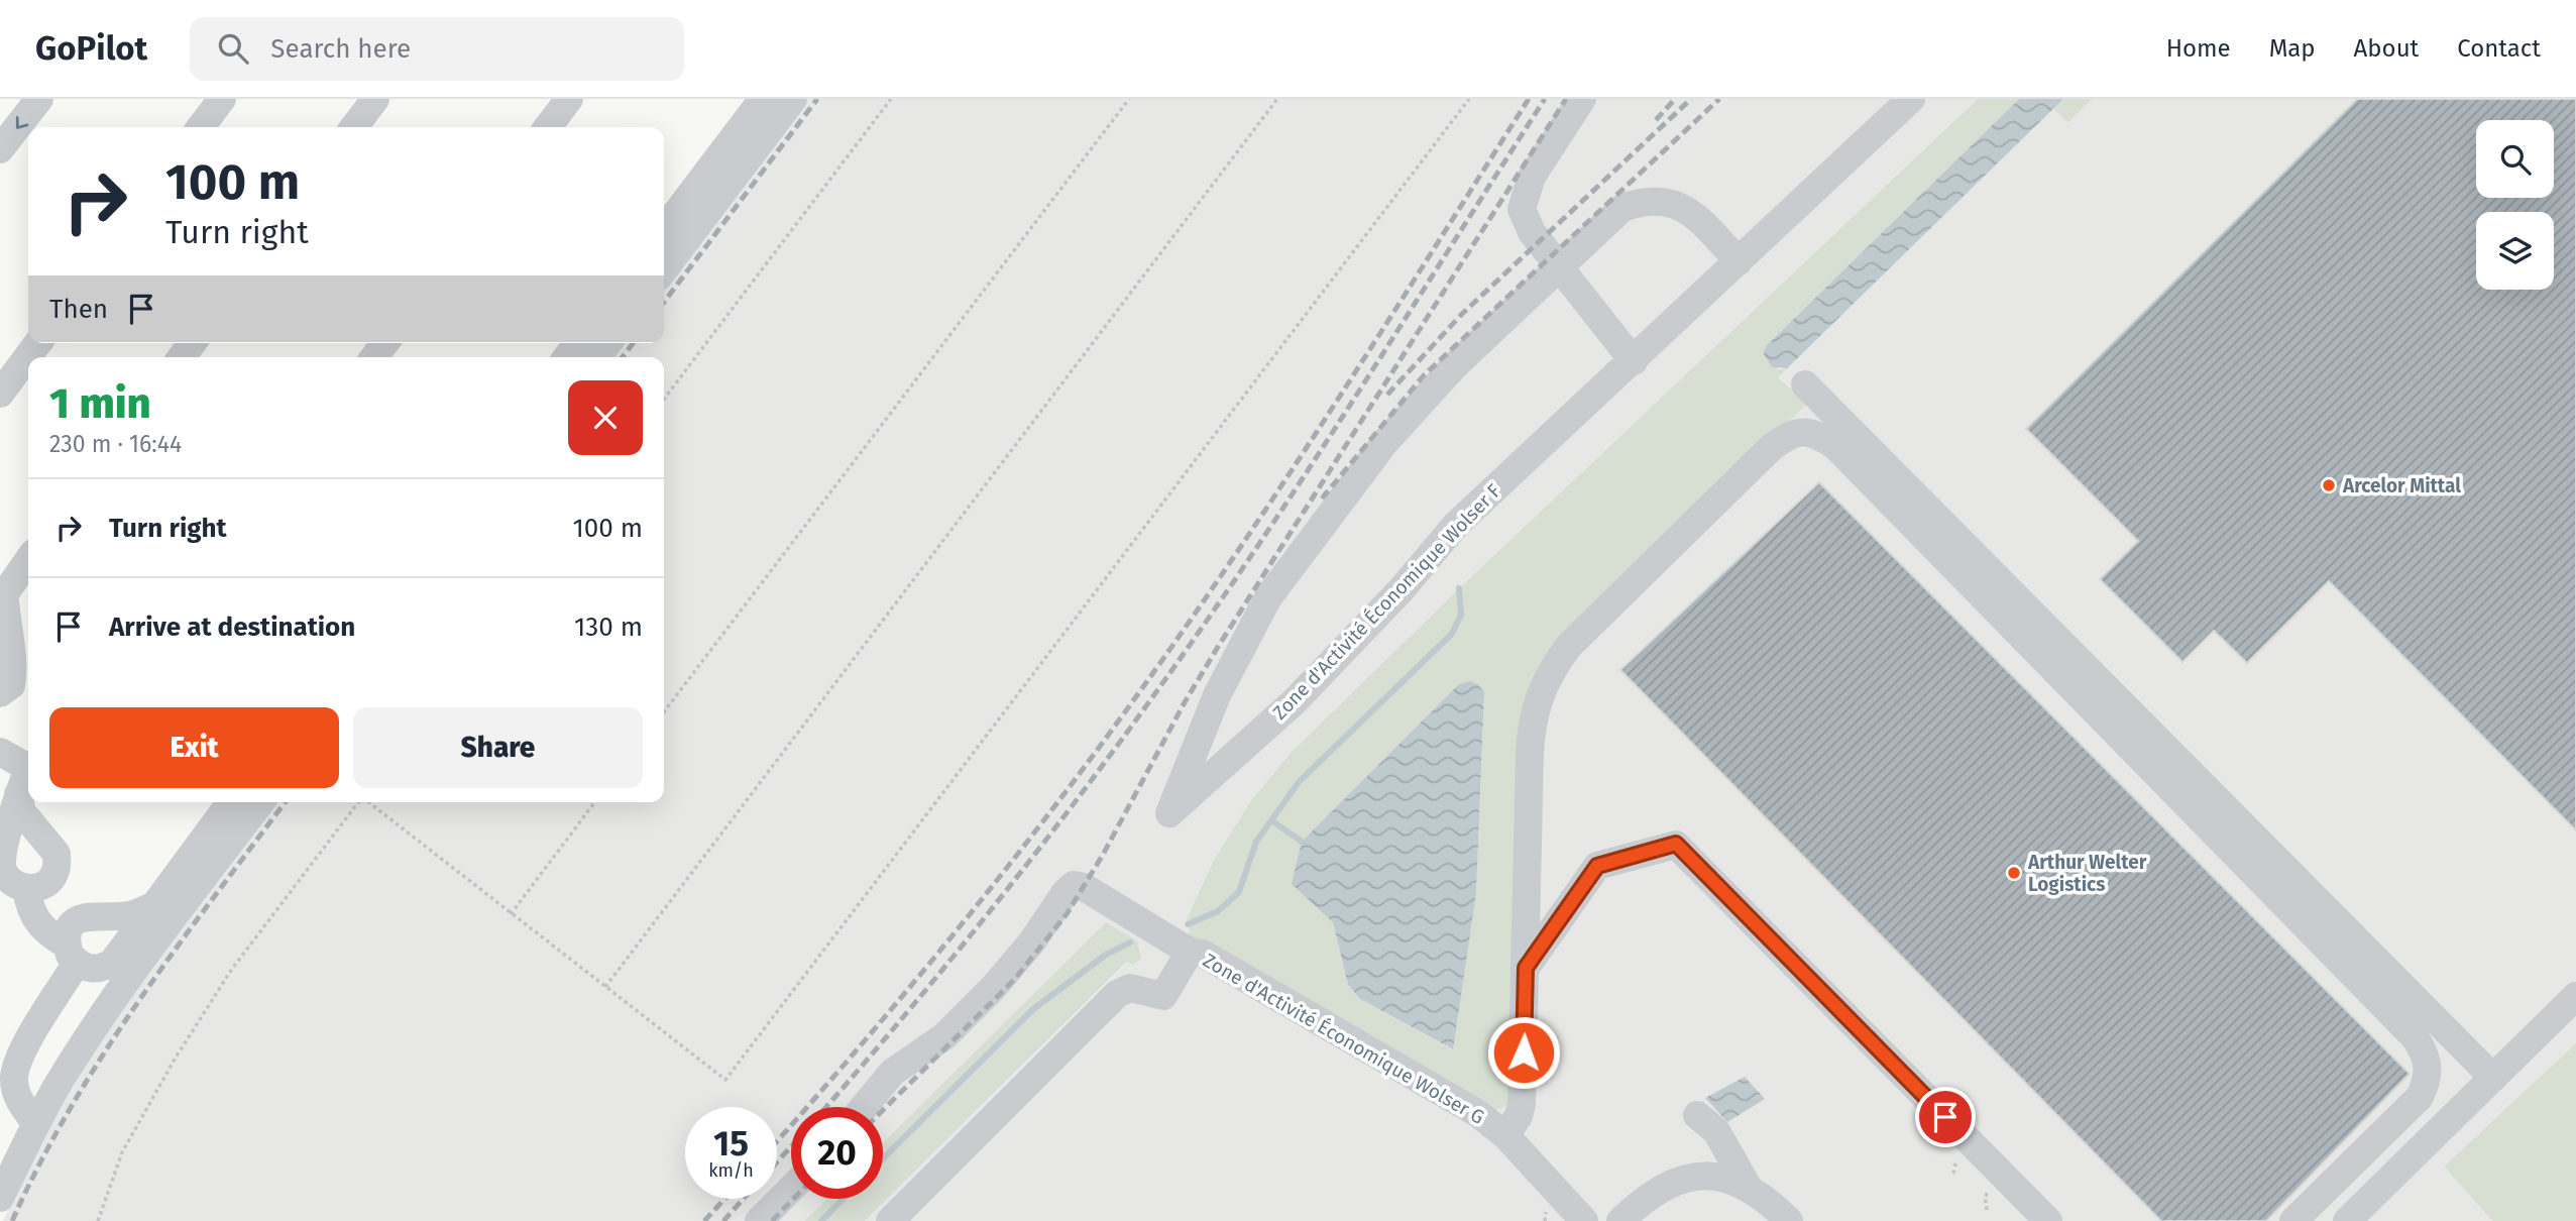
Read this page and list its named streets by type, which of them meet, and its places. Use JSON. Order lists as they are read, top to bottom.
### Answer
{
  "streets": {
    "lane": ["Zone d'Activité Économique Wolser F", "Zone d'Activité Économique Wolser G"]
  },
  "places": ["Arcelor Mittal", "Arthur Welter Logistics"],
  "page": {
    "header": "GoPilot",
    "search": "Search here",
    "nav": [
      "Home",
      "Map",
      "About",
      "Contact"
    ],
    "turn": ["100 m", "Turn right"],
    "then": "Then",
    "heading": ["1 min", "230 m · 16:44"],
    "list": [
      {
        "name": "Turn right",
        "value": "100 m"
      },
      {
        "name": "Arrive at destination",
        "value": "130 m"
      }
    ],
    "buttons": ["Exit", "Share"],
    "speed": "15 km/h",
    "limit": "20"
  }
}
